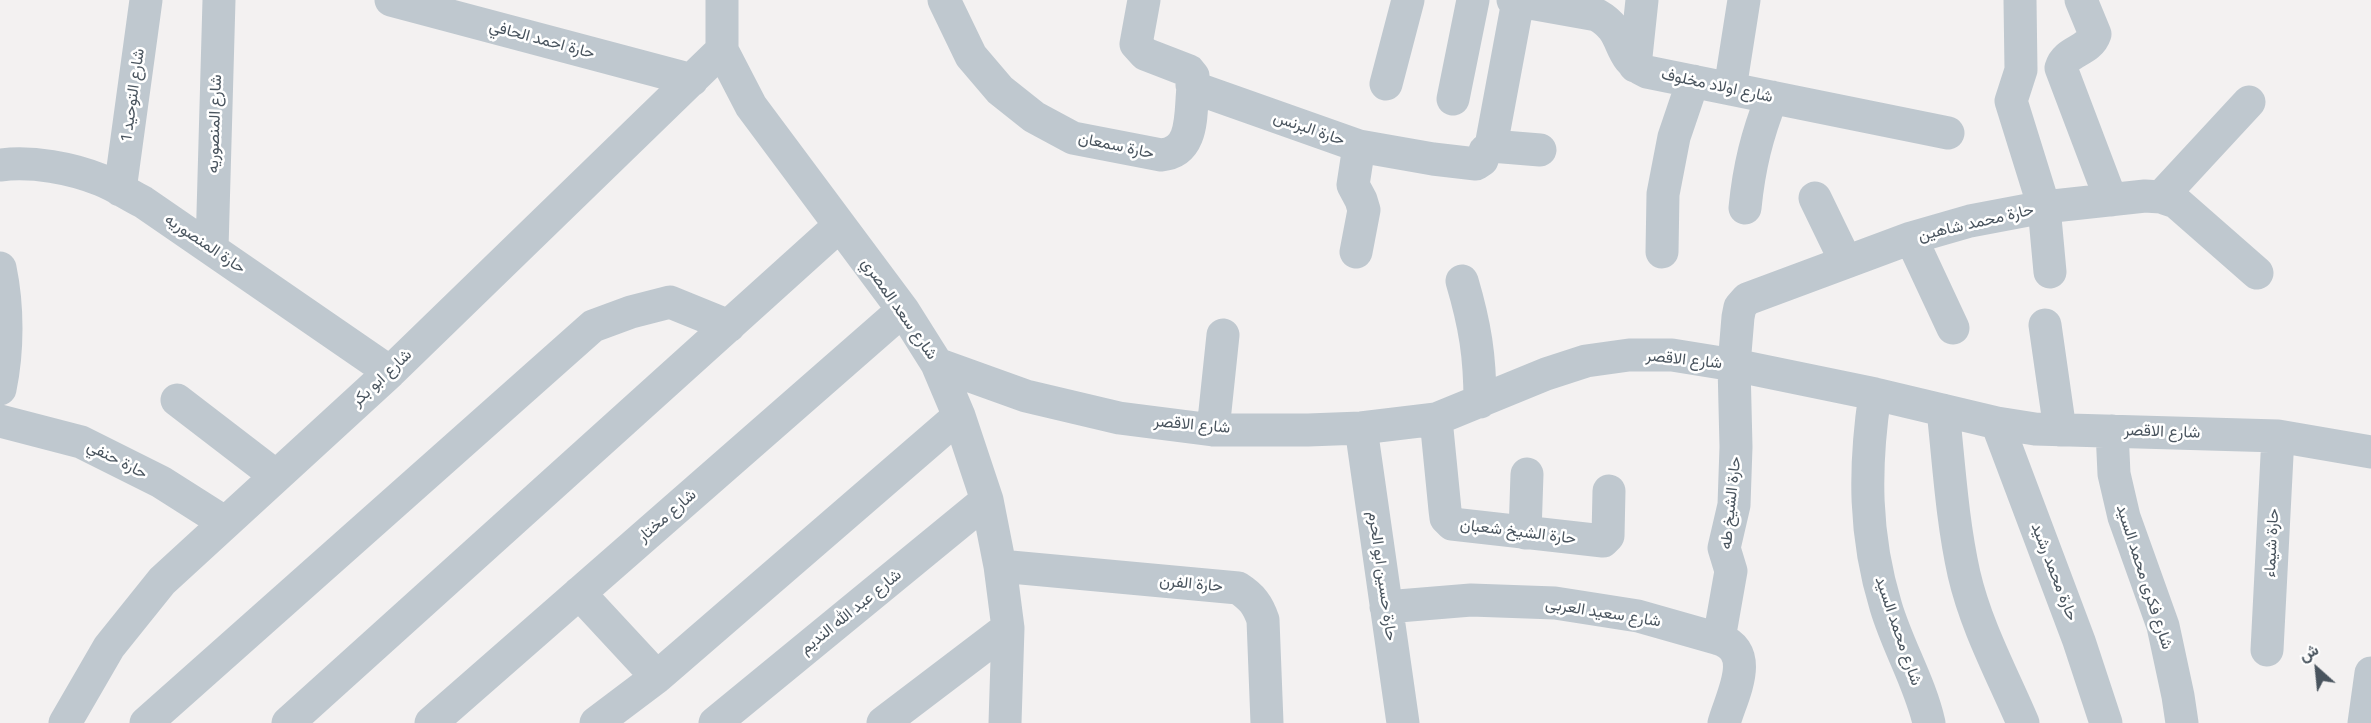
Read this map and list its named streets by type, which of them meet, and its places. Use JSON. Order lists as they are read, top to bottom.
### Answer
{
  "streets": {
    "street": [
      "حارة احمد الحافي",
      "شارع اولاد مخلوف",
      "شارع التوحيد 1",
      "شارع المنصوريه",
      "حارة البرنس",
      "حارة سمعان",
      "حارة محمد شاهين",
      "حارة المنصوريه",
      "شارع سعد المصري",
      "شارع الاقصر",
      "شارع ابو بكر",
      "حارة حنفي",
      "حارة الشيخ طه",
      "شارع مختار",
      "حارة الشيخ شعبان",
      "حارة شيماء",
      "حارة محمد رشيد",
      "حارة حسين ابو الحرم",
      "شارع فكرى محمد السيد",
      "حارة الفرن",
      "شارع عبد الله النديم",
      "شارع سعيد العربى",
      "شارع محمد السيد"
    ]
  },
  "crossings": [
    ["حارة احمد الحافي", "شارع ابو بكر"],
    ["شارع التوحيد 1", "حارة المنصوريه"],
    ["شارع المنصوريه", "حارة المنصوريه"],
    ["حارة البرنس", "حارة سمعان"],
    ["حارة محمد شاهين", "شارع الاقصر"],
    ["حارة محمد شاهين", "حارة الشيخ طه"],
    ["حارة المنصوريه", "شارع ابو بكر"],
    ["شارع سعد المصري", "شارع الاقصر"],
    ["شارع سعد المصري", "شارع ابو بكر"],
    ["شارع سعد المصري", "شارع مختار"],
    ["شارع سعد المصري", "حارة الفرن"],
    ["شارع سعد المصري", "شارع عبد الله النديم"],
    ["شارع الاقصر", "حارة الشيخ طه"],
    ["شارع الاقصر", "حارة الشيخ شعبان"],
    ["شارع الاقصر", "حارة شيماء"],
    ["شارع الاقصر", "حارة محمد رشيد"],
    ["شارع الاقصر", "حارة حسين ابو الحرم"],
    ["شارع الاقصر", "شارع فكرى محمد السيد"],
    ["شارع الاقصر", "شارع محمد السيد"],
    ["شارع ابو بكر", "حارة حنفي"],
    ["حارة الشيخ طه", "شارع سعيد العربى"],
    ["حارة حسين ابو الحرم", "شارع سعيد العربى"]
  ],
  "north": "top left"
}
